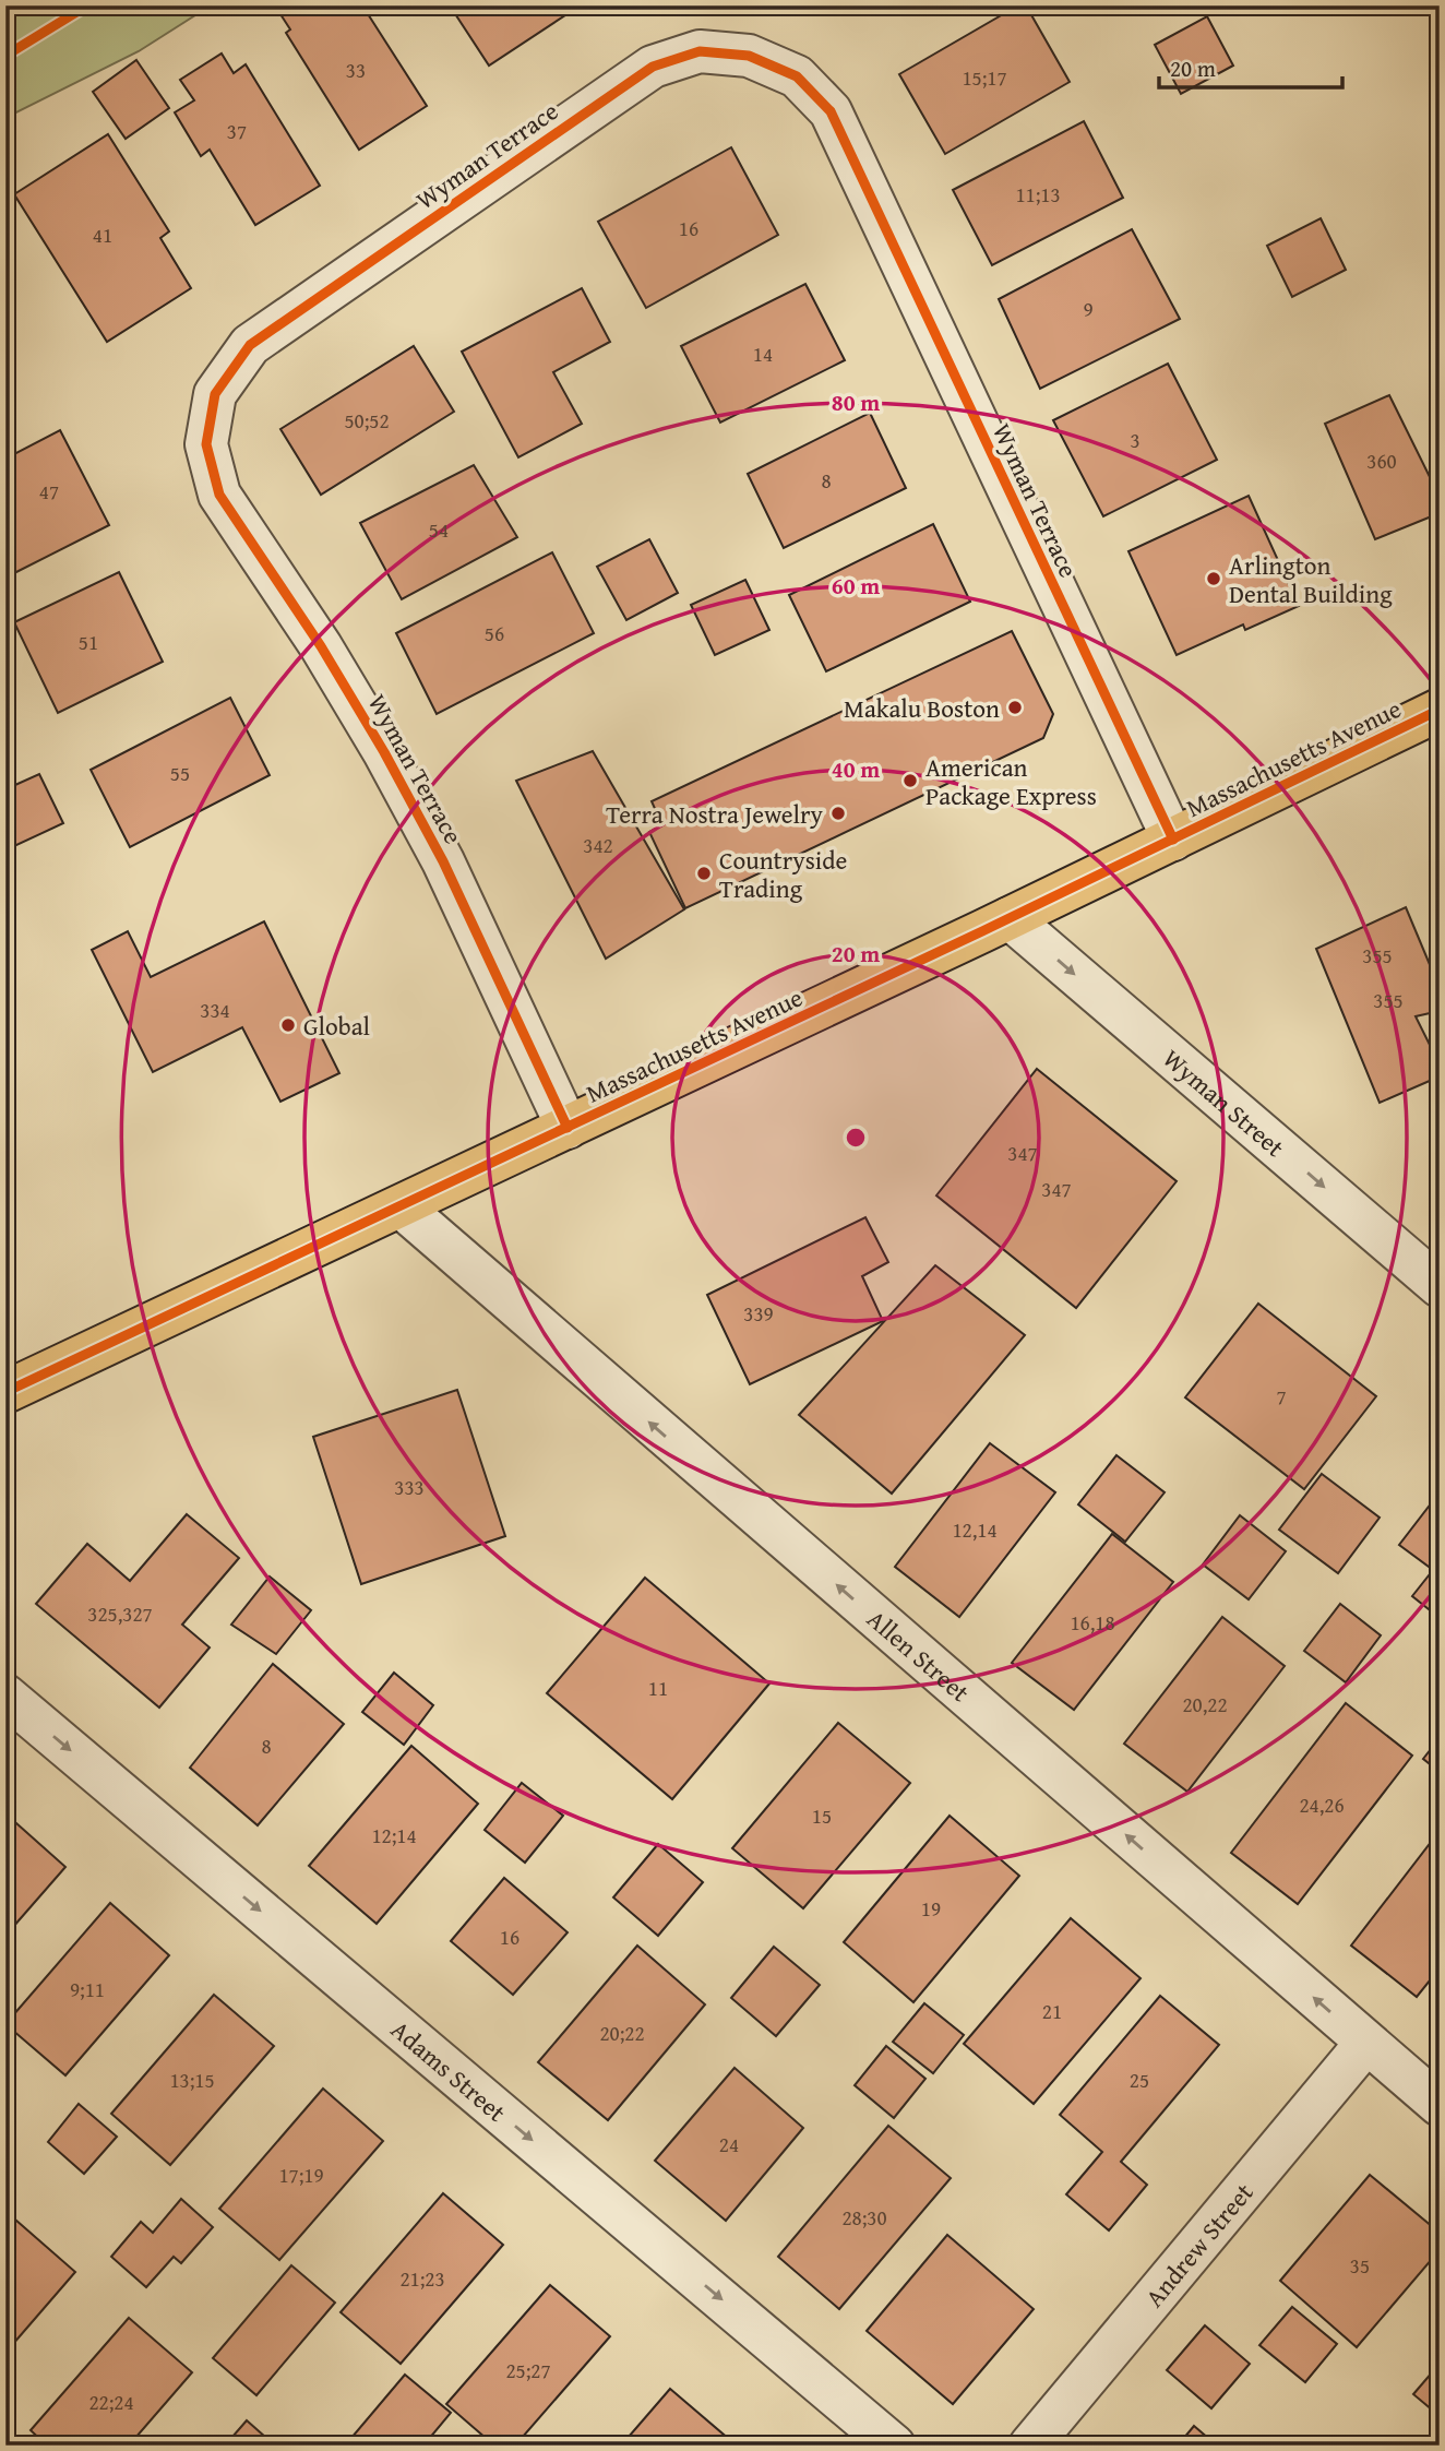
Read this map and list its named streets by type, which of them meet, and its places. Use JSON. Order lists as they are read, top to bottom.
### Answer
{
  "streets": {
    "highway": ["Massachusetts Avenue"],
    "street": [
      "Wyman Terrace",
      "Wyman Street",
      "Allen Street",
      "Adams Street",
      "Andrew Street"
    ]
  },
  "crossings": [
    ["Wyman Terrace", "Massachusetts Avenue"],
    ["Massachusetts Avenue", "Wyman Street"],
    ["Massachusetts Avenue", "Allen Street"],
    ["Allen Street", "Andrew Street"]
  ],
  "one_way": ["Wyman Street", "Allen Street", "Adams Street"],
  "places": [
    "Arlington Dental Building",
    "Makalu Boston",
    "American Package Express",
    "Terra Nostra Jewelry",
    "Countryside Trading",
    "Global"
  ],
  "house_numbers": [
    "33",
    "15;17",
    "37",
    "11;13",
    "16",
    "41",
    "9",
    "14",
    "50;52",
    "3",
    "360",
    "8",
    "47",
    "54",
    "56",
    "51",
    "55",
    "342",
    "355",
    "355",
    "334",
    "347",
    "347",
    "339",
    "7",
    "333",
    "12,14",
    "325,327",
    "16,18",
    "11",
    "20,22",
    "8",
    "24,26",
    "15",
    "12;14",
    "19",
    "16",
    "9;11",
    "21",
    "20;22",
    "13;15",
    "25",
    "24",
    "17;19",
    "28;30",
    "35",
    "21;23",
    "25;27",
    "22;24"
  ],
  "scale_bar": "20 m",
  "rings": [
    "80 m",
    "60 m",
    "40 m",
    "20 m"
  ]
}
